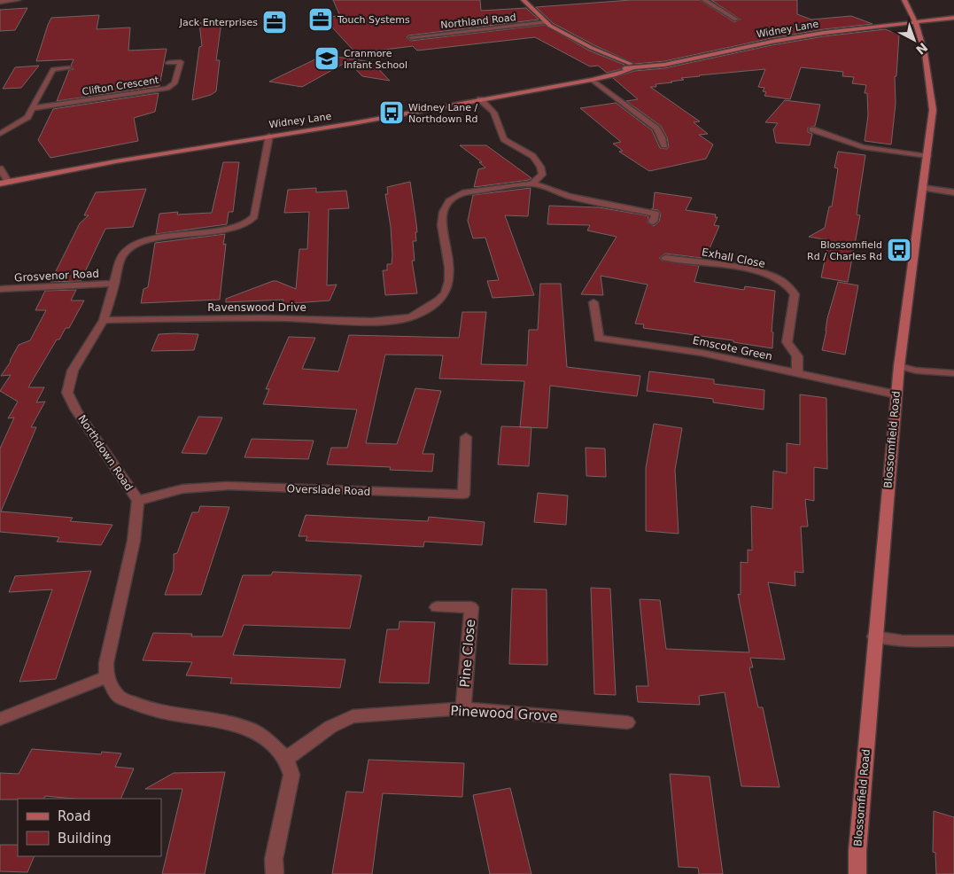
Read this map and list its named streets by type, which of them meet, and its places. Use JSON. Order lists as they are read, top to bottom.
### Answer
{
  "streets": {
    "street": [
      "Northland Road",
      "Widney Lane",
      "Clifton Crescent",
      "Exhall Close",
      "Grosvenor Road",
      "Ravenswood Drive",
      "Emscote Green",
      "Blossomfield Road",
      "Northdown Road",
      "Overslade Road",
      "Pine Close",
      "Pinewood Grove"
    ]
  },
  "crossings": [
    ["Widney Lane", "Blossomfield Road"],
    ["Widney Lane", "Northdown Road"],
    ["Exhall Close", "Emscote Green"],
    ["Grosvenor Road", "Northdown Road"],
    ["Ravenswood Drive", "Northdown Road"],
    ["Emscote Green", "Blossomfield Road"],
    ["Northdown Road", "Overslade Road"],
    ["Pine Close", "Pinewood Grove"]
  ],
  "places": {
    "office": ["Touch Systems", "Jack Enterprises"],
    "school or university": ["Cranmore Infant School"],
    "bus stop": ["Widney Lane / Northdown Rd", "Blossomfield Rd / Charles Rd"]
  },
  "legend": ["Road", "Building"],
  "north": "bottom right"
}
